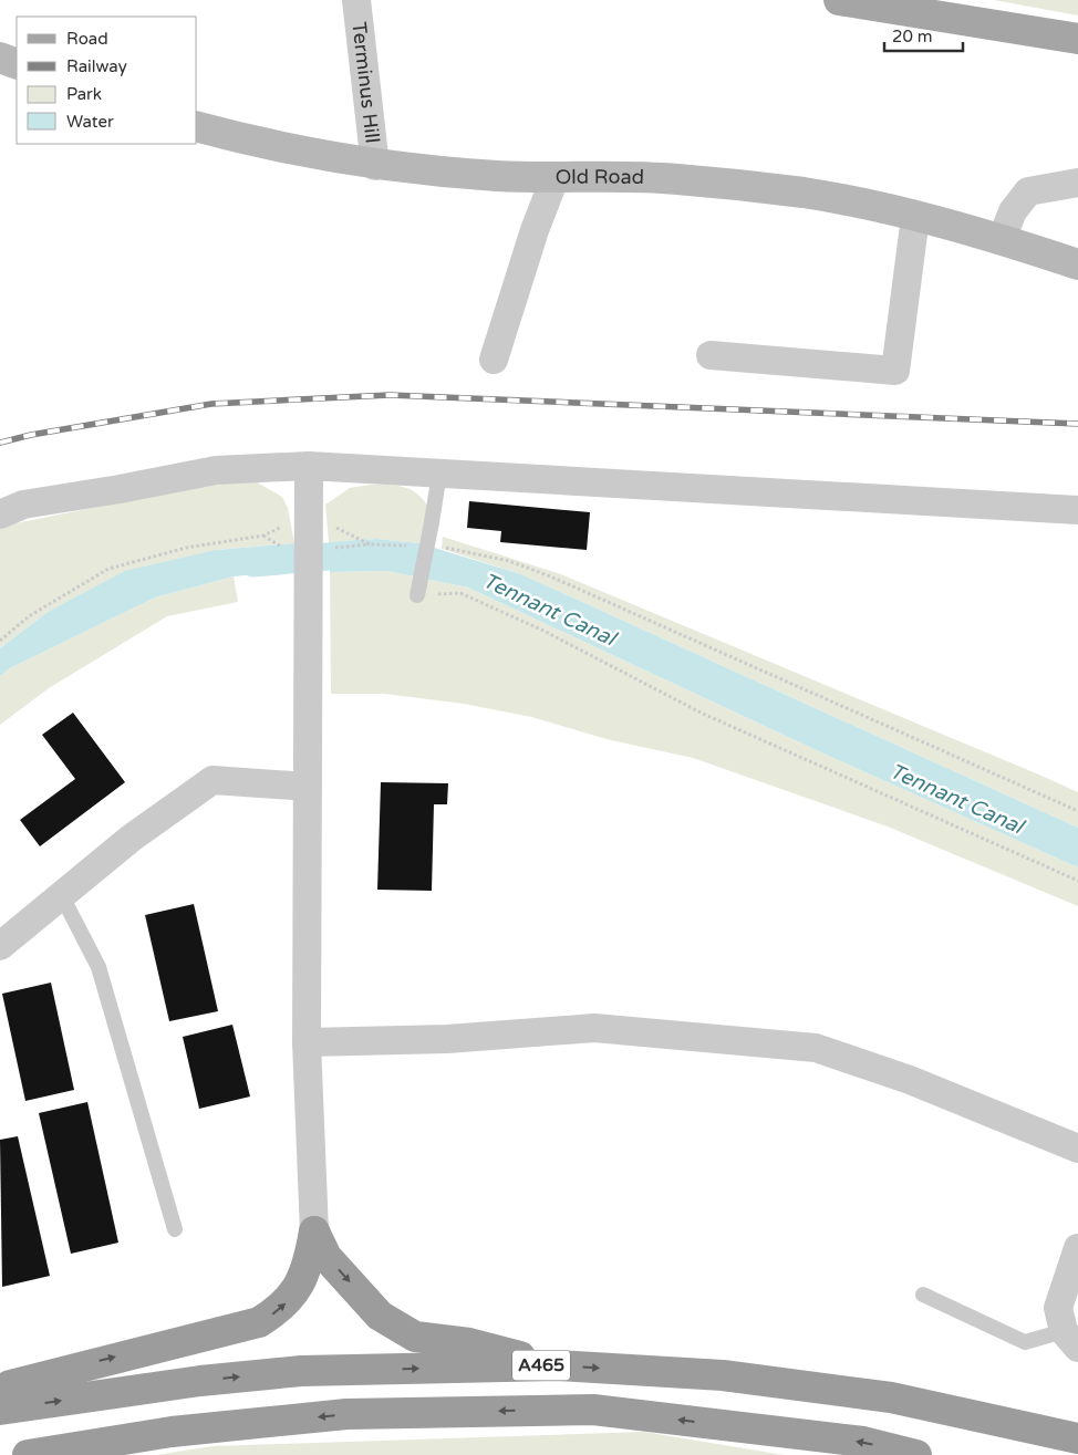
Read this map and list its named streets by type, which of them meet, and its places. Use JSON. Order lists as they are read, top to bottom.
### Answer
{
  "streets": {
    "highway": ["A465"],
    "main road": ["Old Road"],
    "street": ["Terminus Hill"]
  },
  "crossings": [
    ["Terminus Hill", "Old Road"]
  ],
  "water": ["Tennant Canal"],
  "legend": [
    "Road",
    "Railway",
    "Park",
    "Water"
  ],
  "scale_bar": "20 m"
}
